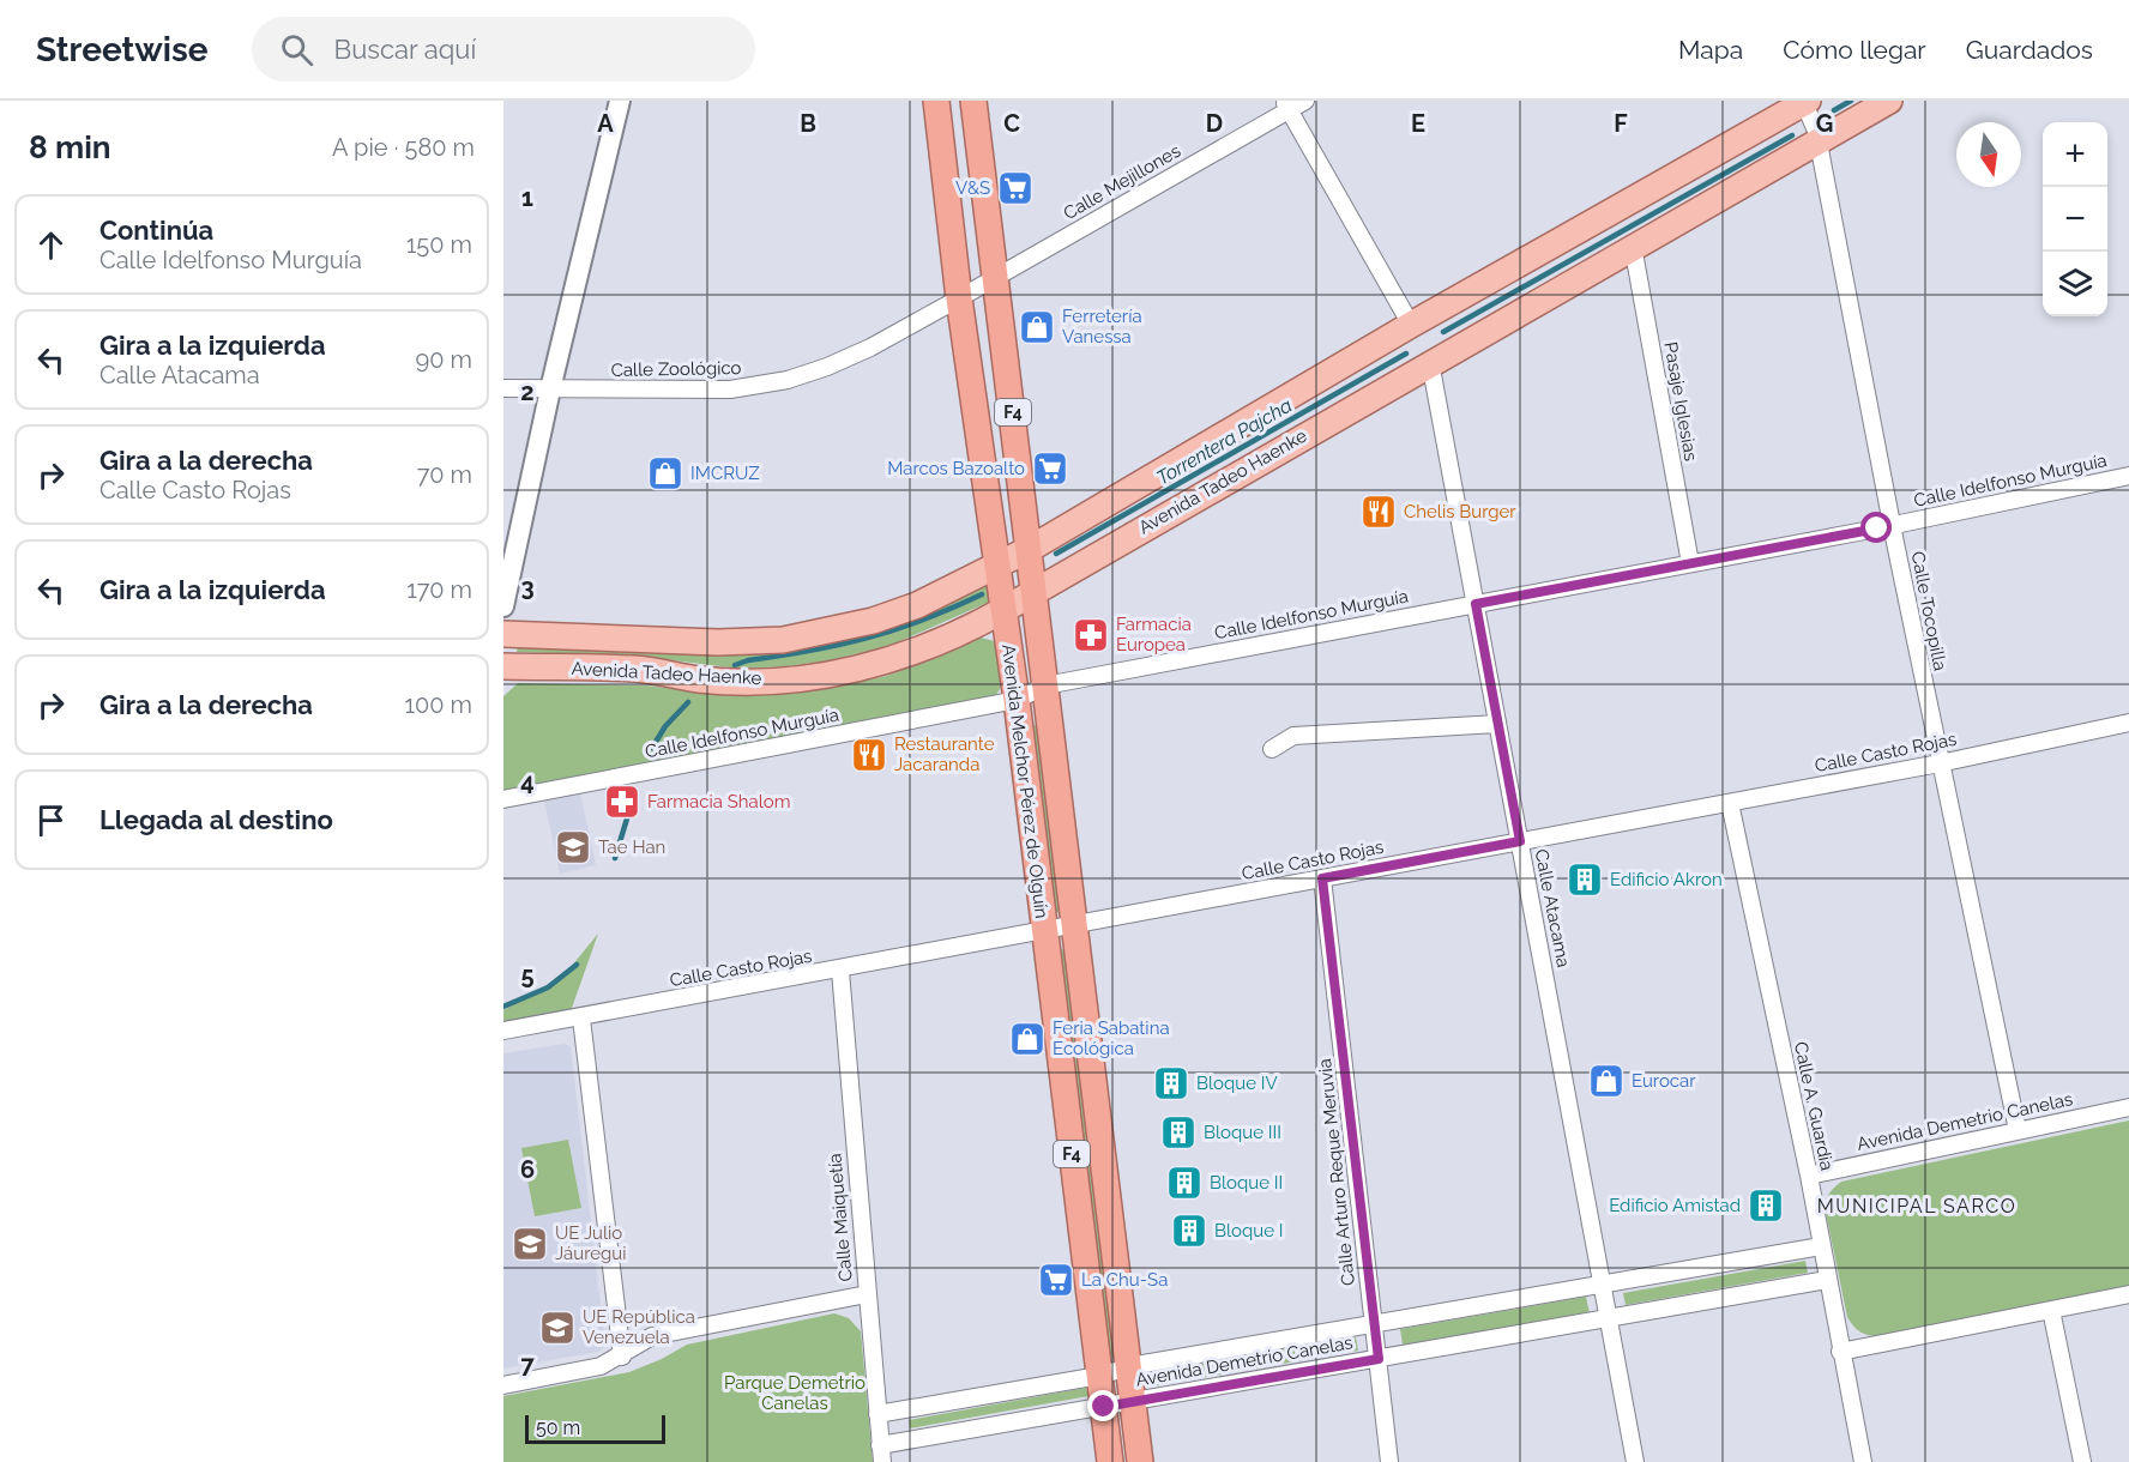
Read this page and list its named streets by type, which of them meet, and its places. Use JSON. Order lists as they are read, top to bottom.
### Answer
{
  "streets": {
    "highway": ["F4", "Avenida Melchor Pérez de Olguín"],
    "main road": ["Avenida Tadeo Haenke"],
    "street": [
      "Calle Mejillones",
      "Calle Zoológico",
      "Pasaje Iglesias",
      "Calle Idelfonso Murguía",
      "Calle Tocopilla",
      "Calle Casto Rojas",
      "Calle Atacama",
      "Calle A. Guardia",
      "Avenida Demetrio Canelas",
      "Calle Arturo Reque Meruvia",
      "Calle Maiquetía"
    ]
  },
  "crossings": [
    ["Calle Mejillones", "Calle Zoológico"],
    ["Calle Mejillones", "Avenida Melchor Pérez de Olguín"],
    ["Calle Zoológico", "Avenida Melchor Pérez de Olguín"],
    ["Pasaje Iglesias", "Calle Idelfonso Murguía"],
    ["Pasaje Iglesias", "Avenida Tadeo Haenke"],
    ["Calle Idelfonso Murguía", "Calle Tocopilla"],
    ["Calle Idelfonso Murguía", "Avenida Melchor Pérez de Olguín"],
    ["Calle Idelfonso Murguía", "Calle Atacama"],
    ["Avenida Tadeo Haenke", "Calle Tocopilla"],
    ["Avenida Tadeo Haenke", "Avenida Melchor Pérez de Olguín"],
    ["Avenida Tadeo Haenke", "Calle Atacama"],
    ["Calle Tocopilla", "Calle Casto Rojas"],
    ["Calle Tocopilla", "Avenida Demetrio Canelas"],
    ["Calle Casto Rojas", "Avenida Melchor Pérez de Olguín"],
    ["Calle Casto Rojas", "Calle Atacama"],
    ["Calle Casto Rojas", "Calle A. Guardia"],
    ["Calle Casto Rojas", "Calle Arturo Reque Meruvia"],
    ["Calle Casto Rojas", "Calle Maiquetía"],
    ["Avenida Melchor Pérez de Olguín", "Avenida Demetrio Canelas"],
    ["Calle Atacama", "Avenida Demetrio Canelas"],
    ["Calle A. Guardia", "Avenida Demetrio Canelas"],
    ["Avenida Demetrio Canelas", "Calle Arturo Reque Meruvia"],
    ["Avenida Demetrio Canelas", "Calle Maiquetía"]
  ],
  "districts": ["MUNICIPAL SARCO"],
  "water": ["Torrentera Pajcha"],
  "parks": ["Parque Demetrio Canelas"],
  "places": {
    "supermarket": ["V&S", "Marcos Bazoalto", "La Chu-Sa"],
    "shop": [
      "Ferretería Vanessa",
      "IMCRUZ",
      "Feria Sabatina Ecológica",
      "Eurocar"
    ],
    "restaurant": ["Chelis Burger", "Restaurante Jacaranda"],
    "pharmacy": ["Farmacia Europea", "Farmacia Shalom"],
    "school or university": ["Tae Han", "UE Julio Jáuregui", "UE República Venezuela"],
    "building": [
      "Edificio Akron",
      "Bloque IV",
      "Bloque III",
      "Bloque II",
      "Edificio Amistad",
      "Bloque I"
    ]
  },
  "scale_bar": "50 m",
  "north": "bottom",
  "page": {
    "header": "Streetwise",
    "search": "Buscar aquí",
    "nav": ["Mapa", "Cómo llegar", "Guardados"],
    "heading": ["8 min", "A pie · 580 m"],
    "map_buttons": ["+", "−"],
    "list": [
      ["Continúa", "Calle Idelfonso Murguía", "150 m"],
      ["Gira a la izquierda", "Calle Atacama", "90 m"],
      ["Gira a la derecha", "Calle Casto Rojas", "70 m"],
      ["Gira a la izquierda", "170 m"],
      ["Gira a la derecha", "100 m"],
      "Llegada al destino"
    ],
    "scale": "50 m"
  },
  "grid": {
    "columns": [
      "A",
      "B",
      "C",
      "D",
      "E",
      "F",
      "G"
    ],
    "rows": [
      "1",
      "2",
      "3",
      "4",
      "5",
      "6",
      "7"
    ]
  }
}
